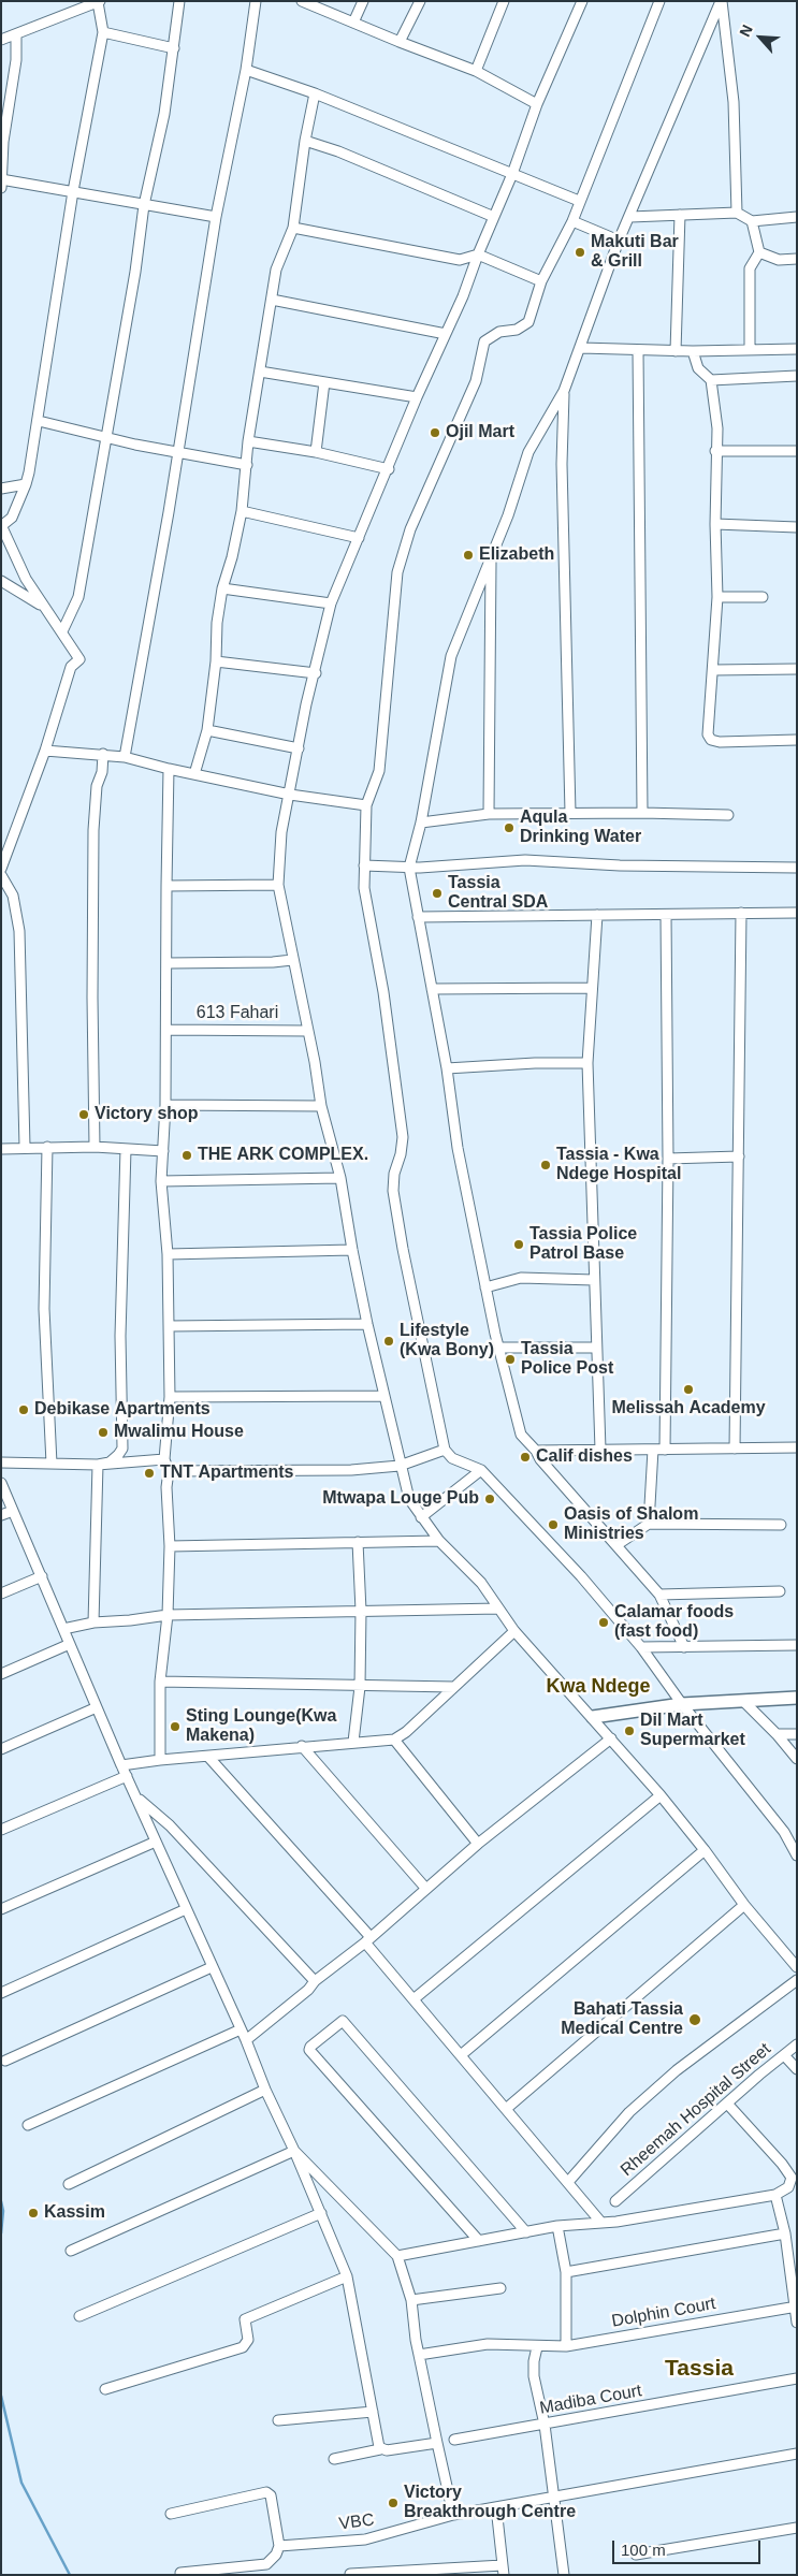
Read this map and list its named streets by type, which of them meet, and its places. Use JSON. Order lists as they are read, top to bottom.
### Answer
{
  "streets": {
    "street": [
      "613 Fahari",
      "Rheemah Hospital Street",
      "Dolphin Court",
      "Madiba Court",
      "VBC"
    ]
  },
  "districts": ["Kwa Ndege", "Tassia"],
  "places": [
    "Makuti Bar & Grill",
    "Ojil Mart",
    "Elizabeth",
    "Aqula Drinking Water",
    "Tassia Central SDA",
    "Victory shop",
    "THE ARK COMPLEX.",
    "Tassia - Kwa Ndege Hospital",
    "Tassia Police Patrol Base",
    "Lifestyle (Kwa Bony)",
    "Tassia Police Post",
    "Melissah Academy",
    "Debikase Apartments",
    "Mwalimu House",
    "Calif dishes",
    "TNT Apartments",
    "Mtwapa Louge Pub",
    "Oasis of Shalom Ministries",
    "Calamar foods (fast food)",
    "Sting Lounge(Kwa Makena)",
    "Dil Mart Supermarket",
    "Bahati Tassia Medical Centre",
    "Kassim",
    "Victory Breakthrough Centre"
  ],
  "scale_bar": "100 m",
  "north": "top left"
}
